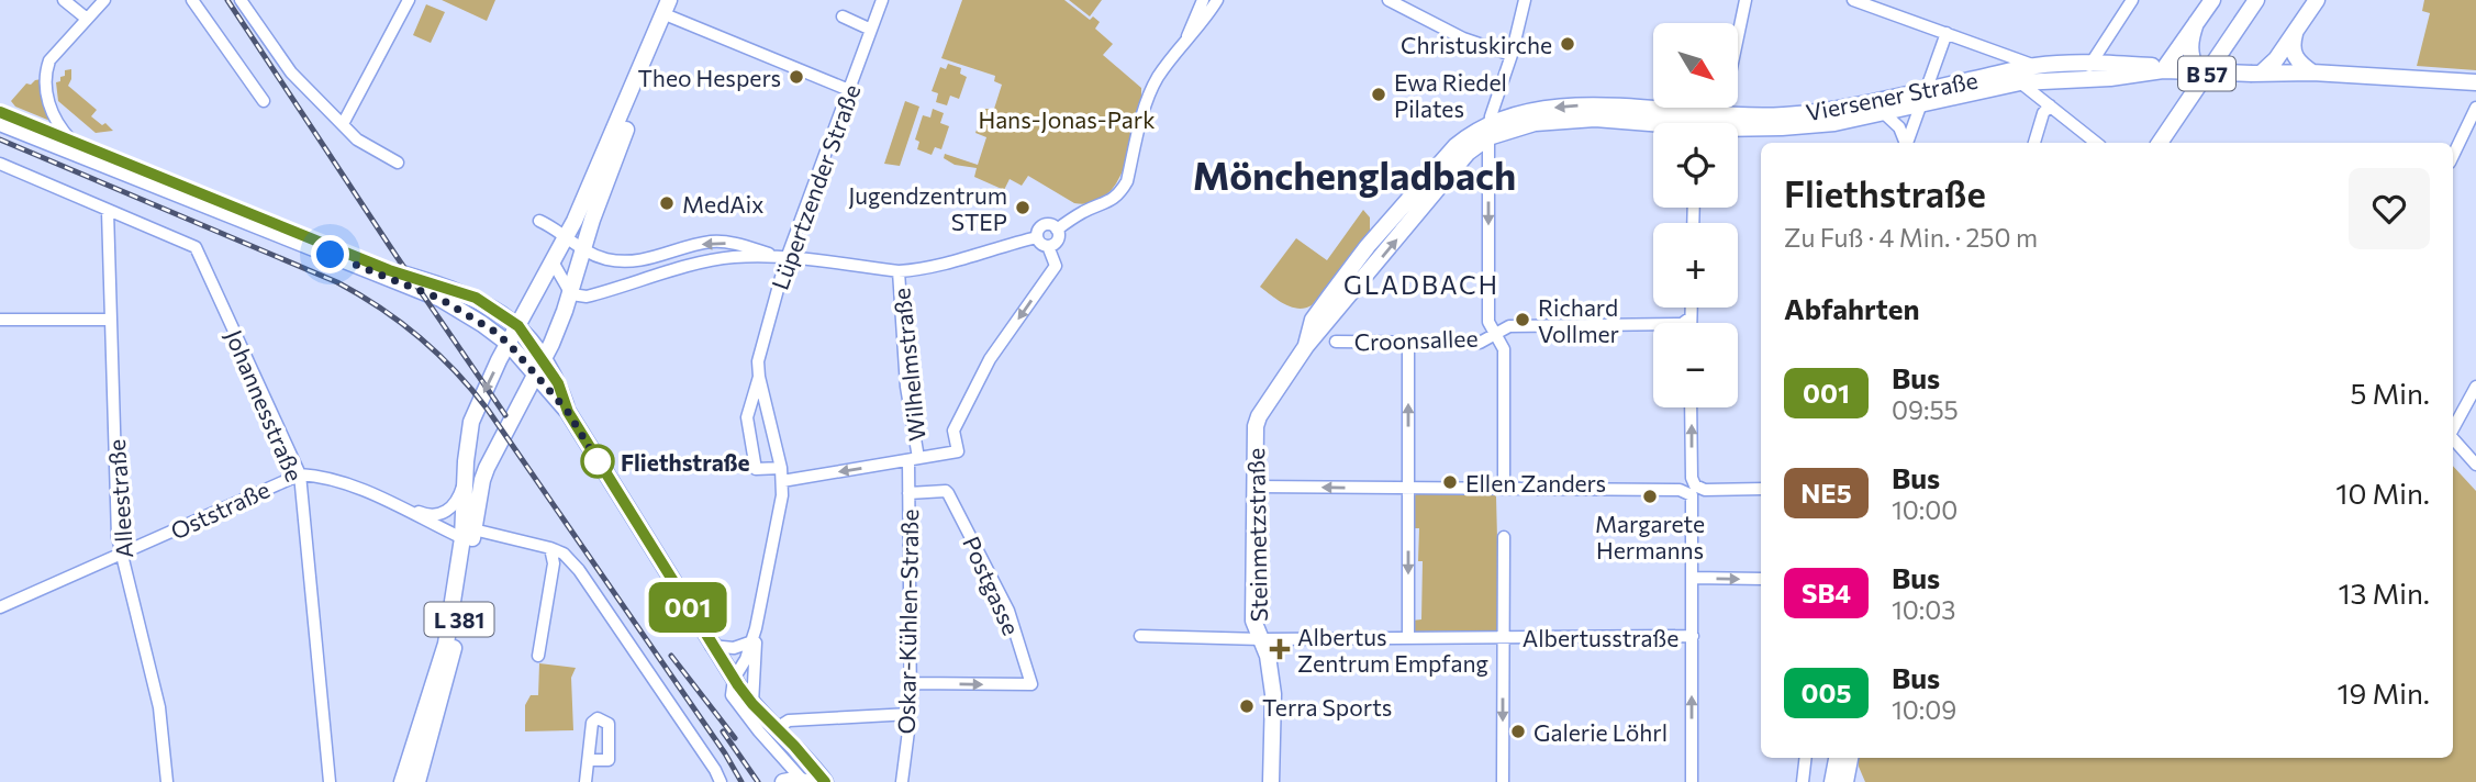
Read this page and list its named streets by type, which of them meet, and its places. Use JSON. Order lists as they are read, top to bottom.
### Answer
{
  "streets": {
    "main road": [
      "B 57",
      "Viersener Straße",
      "Steinmetzstraße",
      "L 381"
    ],
    "street": [
      "Lüpertzender Straße",
      "Croonsallee",
      "Wilhelmstraße",
      "Johannesstraße",
      "Alleestraße",
      "Oststraße",
      "Postgasse",
      "Oskar-Kühlen-Straße",
      "Albertusstraße"
    ]
  },
  "crossings": [
    ["Viersener Straße", "Steinmetzstraße"],
    ["Wilhelmstraße", "Oskar-Kühlen-Straße"],
    ["Johannesstraße", "Alleestraße"],
    ["Johannesstraße", "Oststraße"],
    ["Alleestraße", "Oststraße"],
    ["Oststraße", "L 381"],
    ["Steinmetzstraße", "Albertusstraße"],
    ["Postgasse", "Oskar-Kühlen-Straße"]
  ],
  "districts": ["Mönchengladbach", "GLADBACH"],
  "parks": ["Hans-Jonas-Park"],
  "places": {
    "other": [
      "Christuskirche",
      "Theo Hespers",
      "Ewa Riedel Pilates",
      "MedAix",
      "Jugendzentrum STEP",
      "Richard Vollmer",
      "Fliethstraße",
      "Ellen Zanders",
      "Margarete Hermanns",
      "Terra Sports",
      "Galerie Löhrl"
    ],
    "health": ["Albertus Zentrum Empfang"]
  },
  "lines": ["bus line 001"],
  "north": "bottom right",
  "page": {
    "on_map": "001",
    "map_buttons": ["+", "−"],
    "heading": [
      ["Fliethstraße", "Zu Fuß · 4 Min. · 250 m"],
      "Abfahrten"
    ],
    "list": [
      {
        "mark": "001",
        "name": "Bus",
        "note": "09:55",
        "value": "5 Min."
      },
      {
        "mark": "NE5",
        "name": "Bus",
        "note": "10:00",
        "value": "10 Min."
      },
      {
        "mark": "SB4",
        "name": "Bus",
        "note": "10:03",
        "value": "13 Min."
      },
      {
        "mark": "005",
        "name": "Bus",
        "note": "10:09",
        "value": "19 Min."
      }
    ]
  }
}
